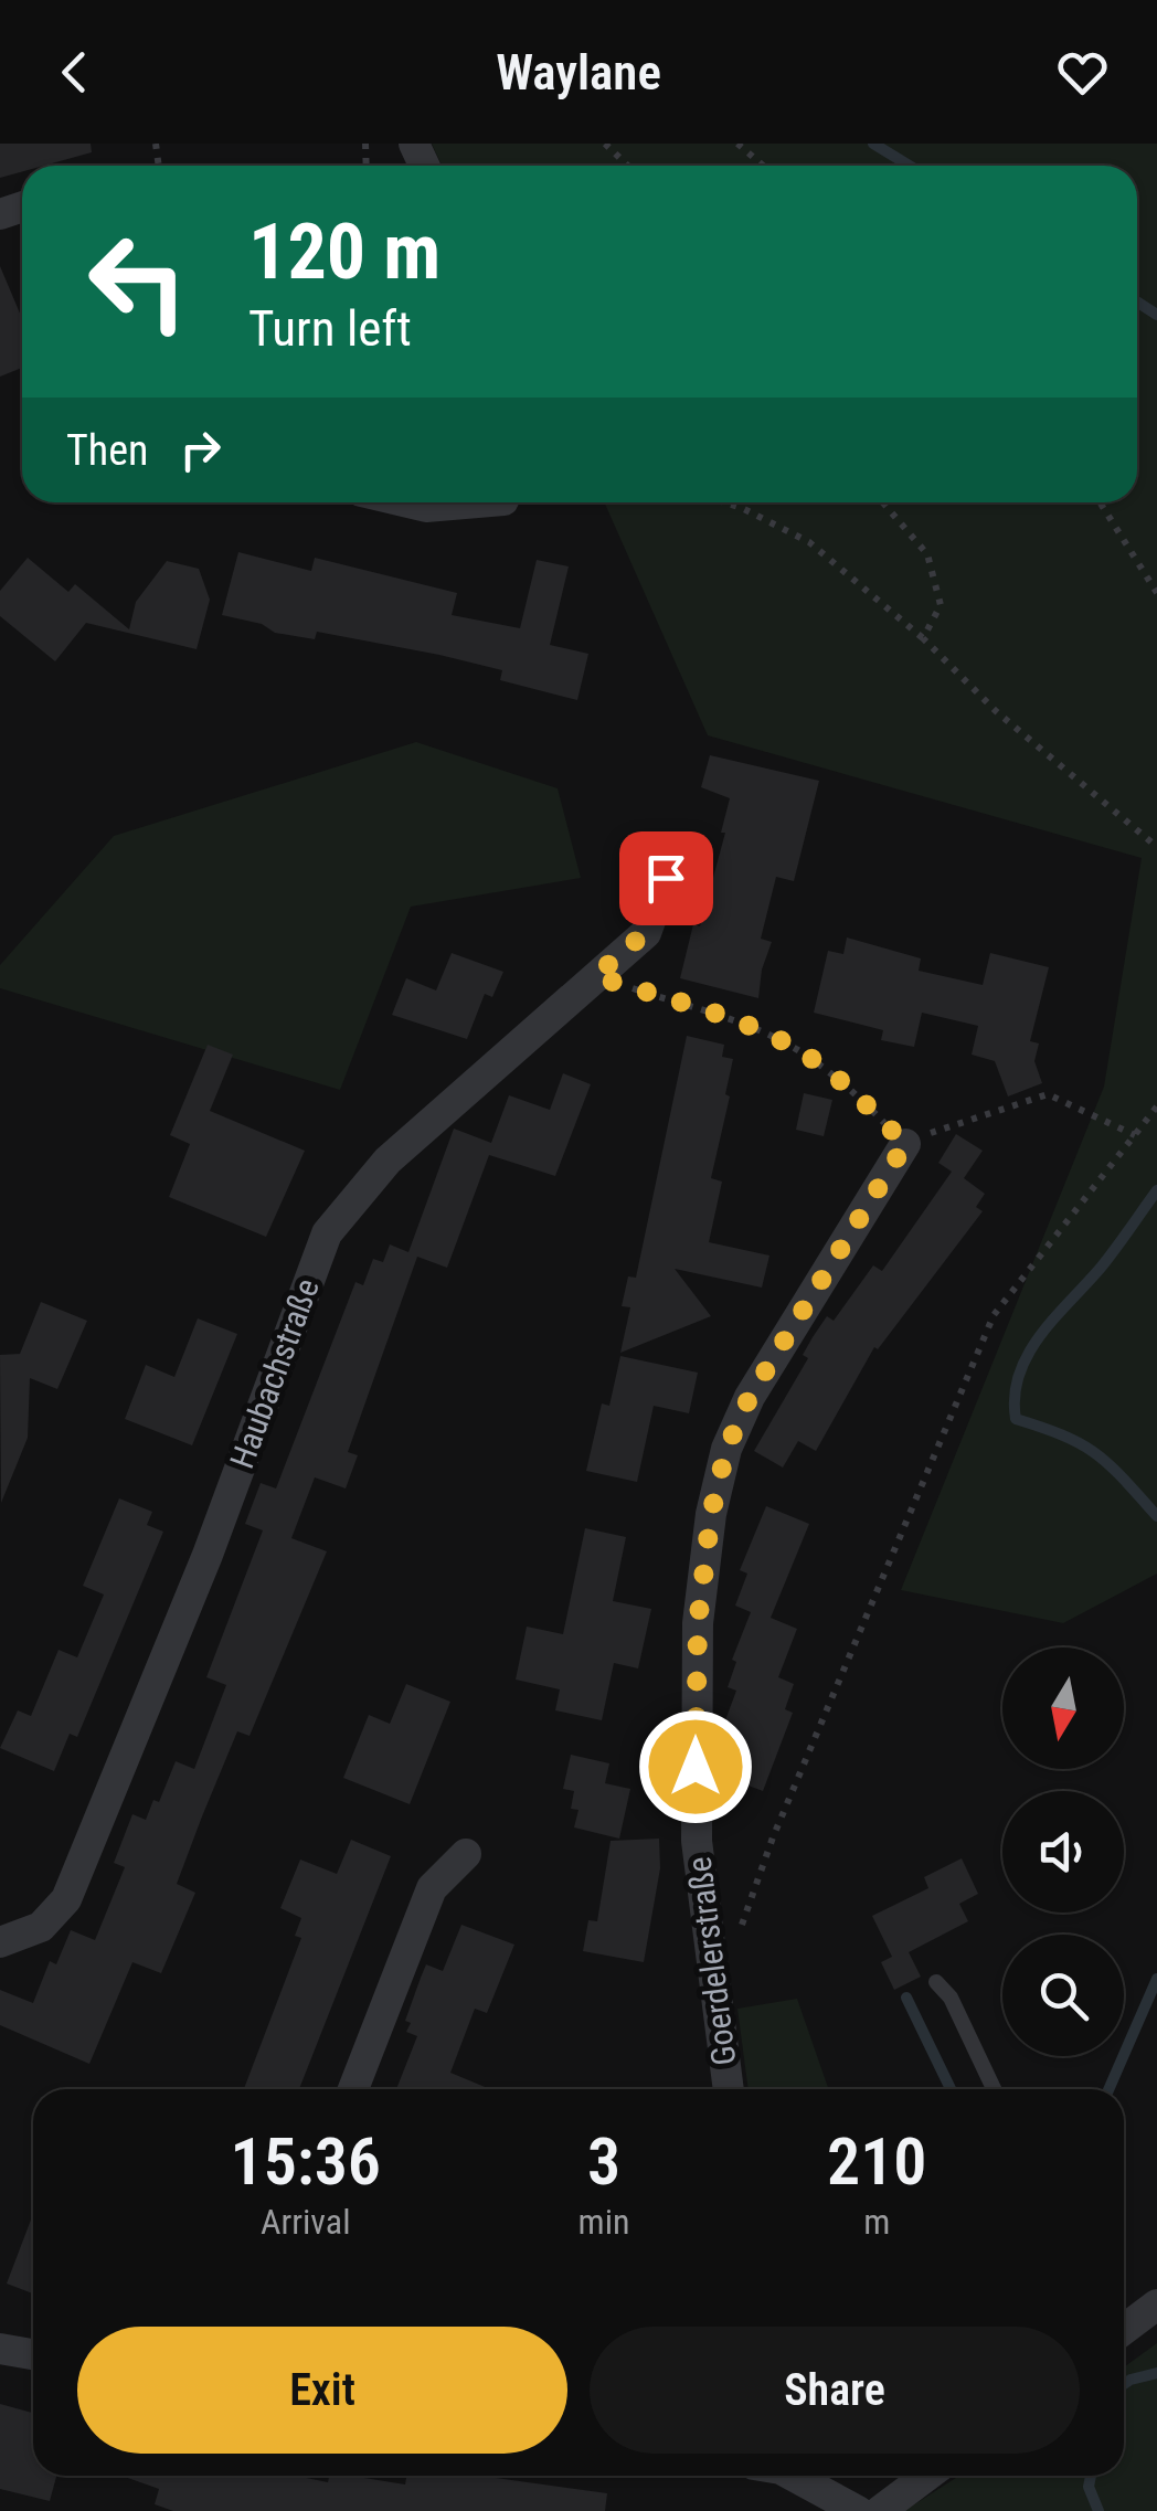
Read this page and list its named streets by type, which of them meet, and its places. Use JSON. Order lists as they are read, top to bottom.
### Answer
{
  "streets": {
    "street": ["Haubachstraße", "Goerdelerstraße"]
  },
  "north": "bottom",
  "page": {
    "header": "Waylane",
    "turn": ["120 m", "Turn left"],
    "then": "Then",
    "eta": [
      "15:36",
      "Arrival",
      "3",
      "min",
      "210",
      "m"
    ],
    "buttons": ["Exit", "Share"]
  }
}
